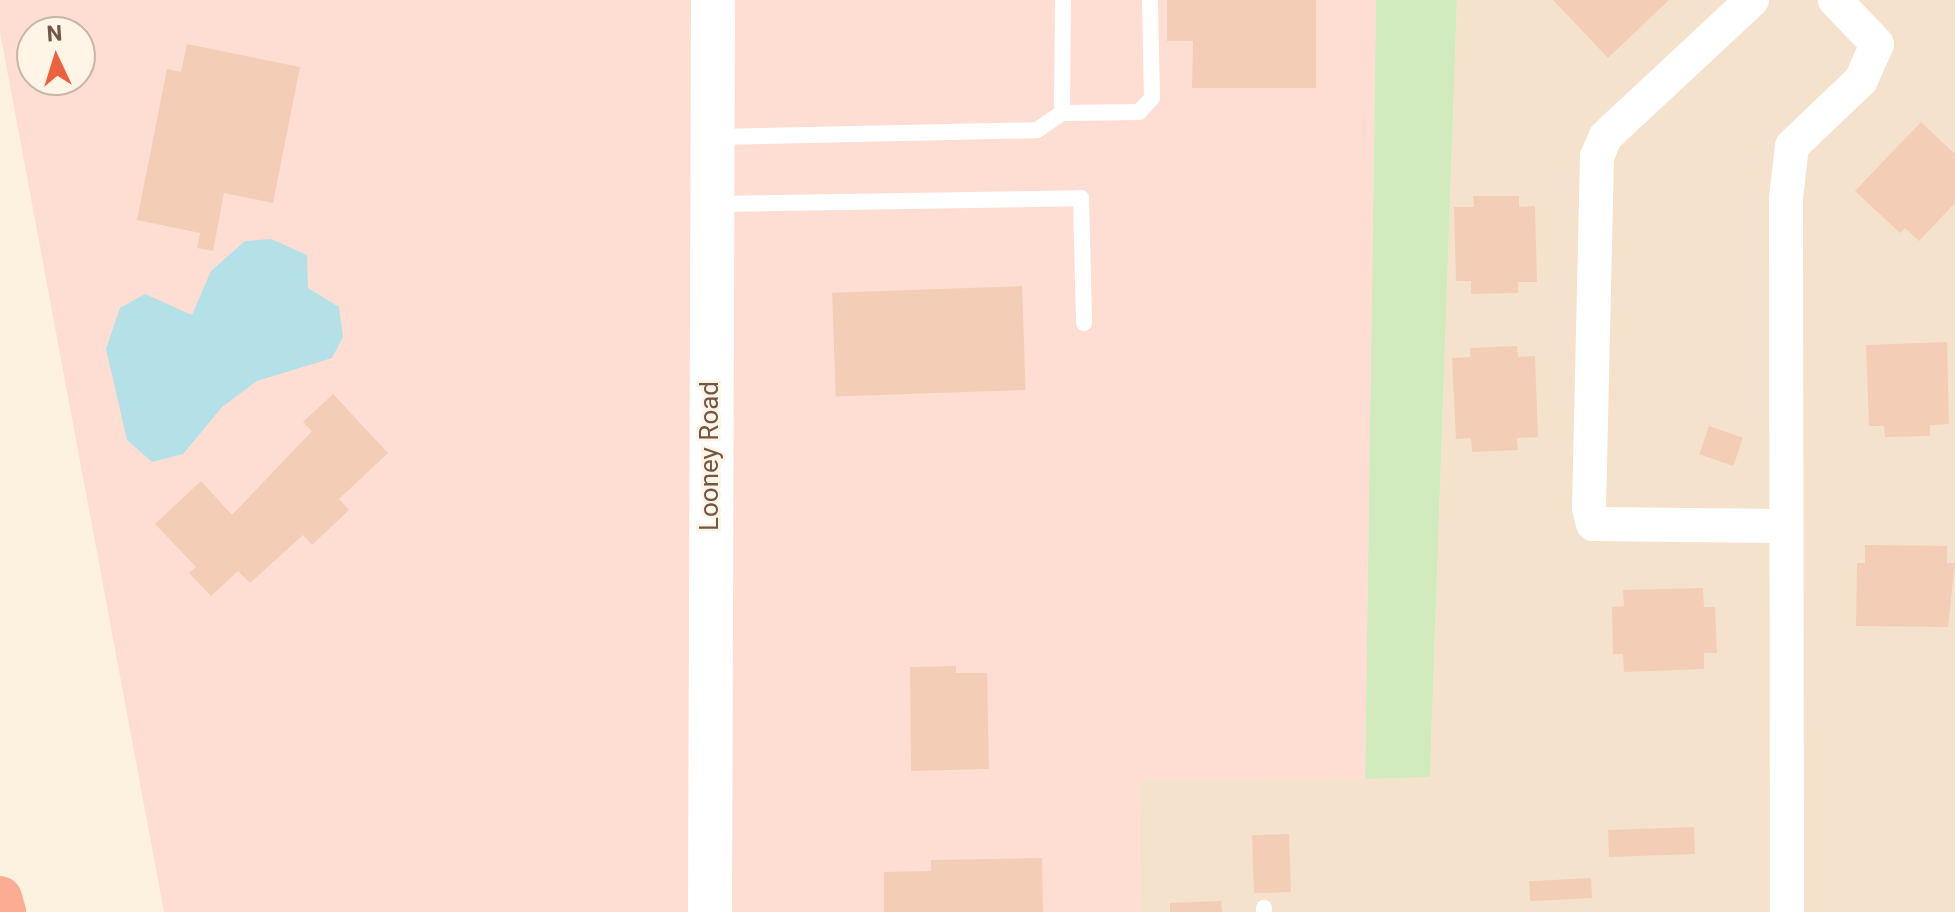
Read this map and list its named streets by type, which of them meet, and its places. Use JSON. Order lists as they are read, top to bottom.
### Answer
{
  "streets": {
    "street": ["Looney Road"]
  },
  "north": "top"
}
